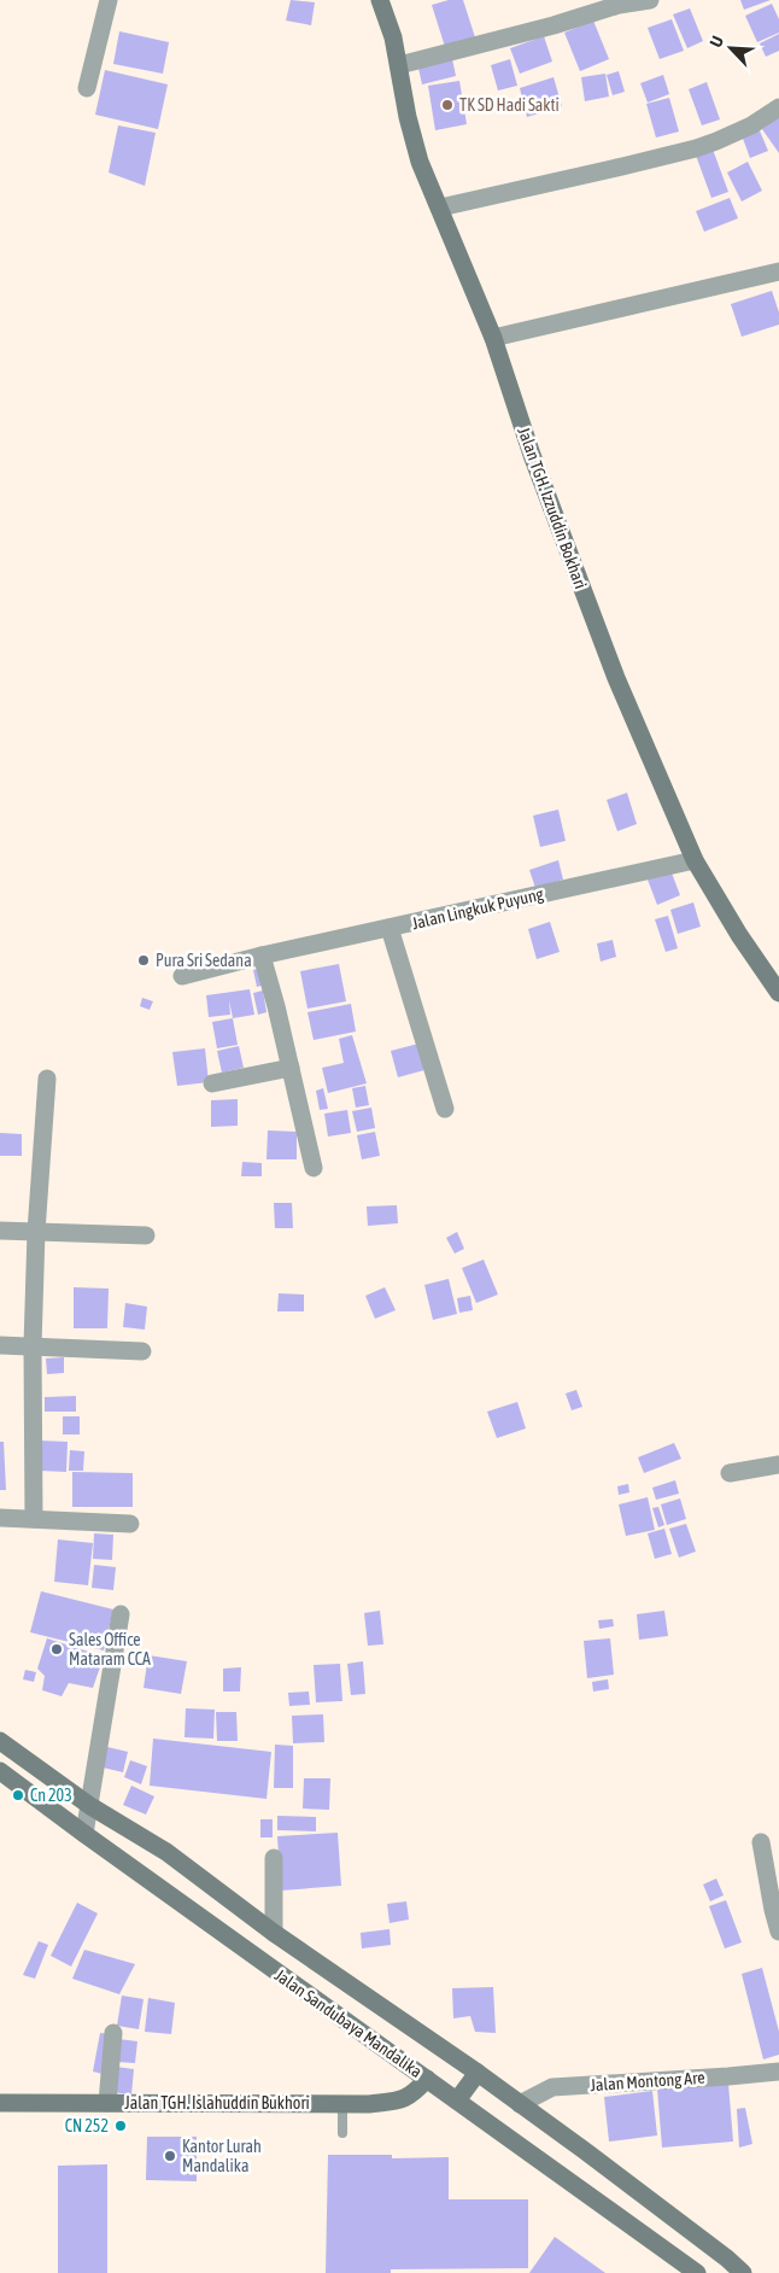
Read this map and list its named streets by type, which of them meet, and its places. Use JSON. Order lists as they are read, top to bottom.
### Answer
{
  "streets": {
    "main road": ["Jalan TGH. Izzuddin Bokhari", "Jalan Sandubaya Mandalika", "Jalan TGH. Islahuddin Bukhori"],
    "street": ["Jalan Lingkuk Puyung", "Jalan Montong Are"]
  },
  "crossings": [
    ["Jalan TGH. Izzuddin Bokhari", "Jalan Lingkuk Puyung"],
    ["Jalan Sandubaya Mandalika", "Jalan TGH. Islahuddin Bukhori"]
  ],
  "places": [
    "TK SD Hadi Sakti",
    "Pura Sri Sedana",
    "Sales Office Mataram CCA",
    "Cn 203",
    "CN 252",
    "Kantor Lurah Mandalika"
  ],
  "north": "top left"
}
